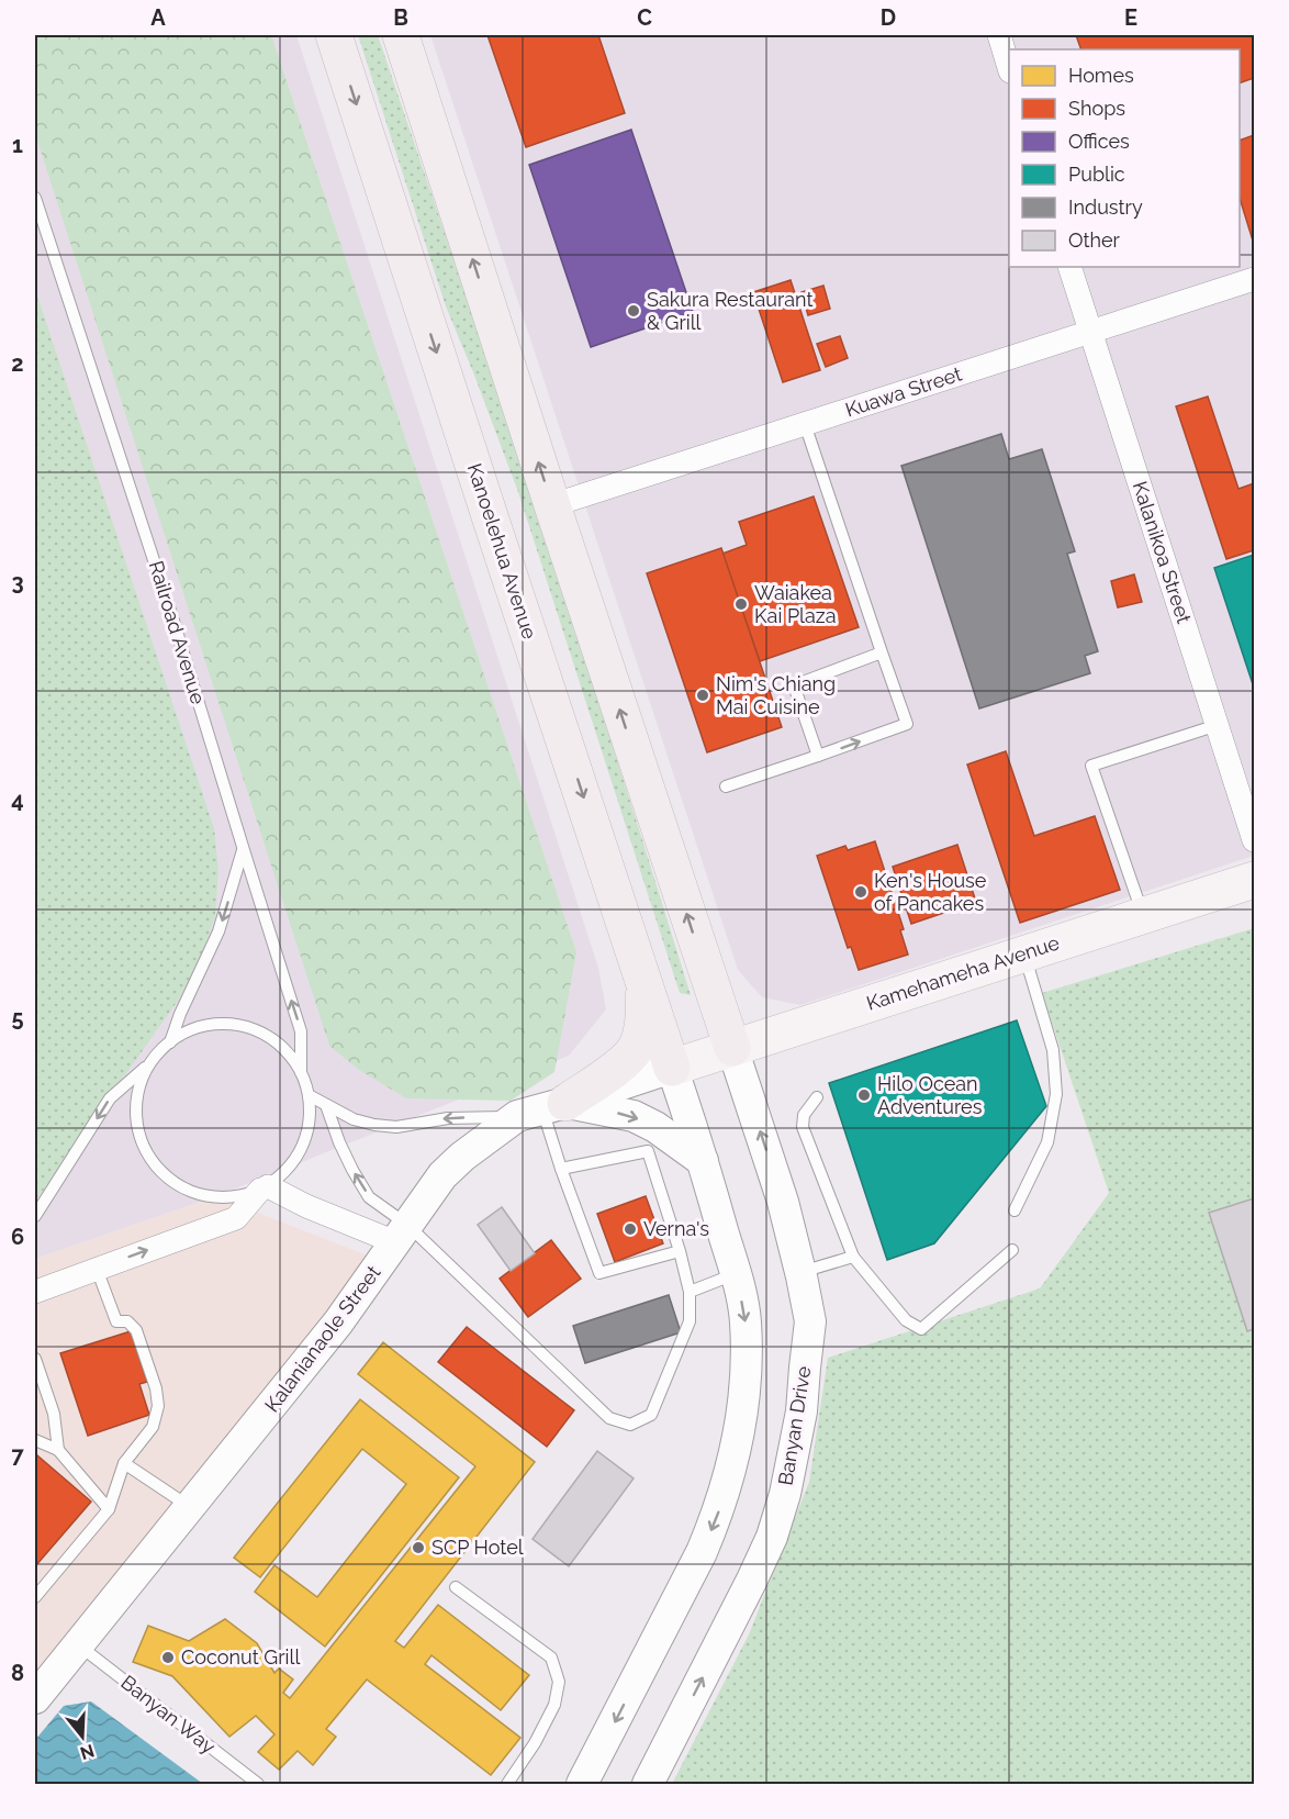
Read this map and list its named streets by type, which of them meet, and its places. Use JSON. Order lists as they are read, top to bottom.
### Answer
{
  "streets": {
    "highway": ["Kanoelehua Avenue"],
    "main road": ["Kamehameha Avenue"],
    "street": [
      "Kuawa Street",
      "Kalanikoa Street",
      "Kalanianaole Street",
      "Banyan Drive"
    ],
    "lane": ["Railroad Avenue", "Banyan Way"]
  },
  "crossings": [
    ["Kuawa Street", "Kalanikoa Street"],
    ["Kanoelehua Avenue", "Kamehameha Avenue"],
    ["Kanoelehua Avenue", "Kalanianaole Street"],
    ["Kamehameha Avenue", "Kalanianaole Street"],
    ["Kamehameha Avenue", "Banyan Drive"],
    ["Kalanianaole Street", "Banyan Way"]
  ],
  "places": [
    "Sakura Restaurant & Grill",
    "Waiakea Kai Plaza",
    "Nim's Chiang Mai Cuisine",
    "Ken's House of Pancakes",
    "Hilo Ocean Adventures",
    "Verna's",
    "SCP Hotel",
    "Coconut Grill"
  ],
  "legend": [
    "Homes",
    "Shops",
    "Offices",
    "Public",
    "Industry",
    "Other"
  ],
  "north": "bottom",
  "grid": {
    "columns": [
      "A",
      "B",
      "C",
      "D",
      "E"
    ],
    "rows": [
      "1",
      "2",
      "3",
      "4",
      "5",
      "6",
      "7",
      "8"
    ]
  }
}
